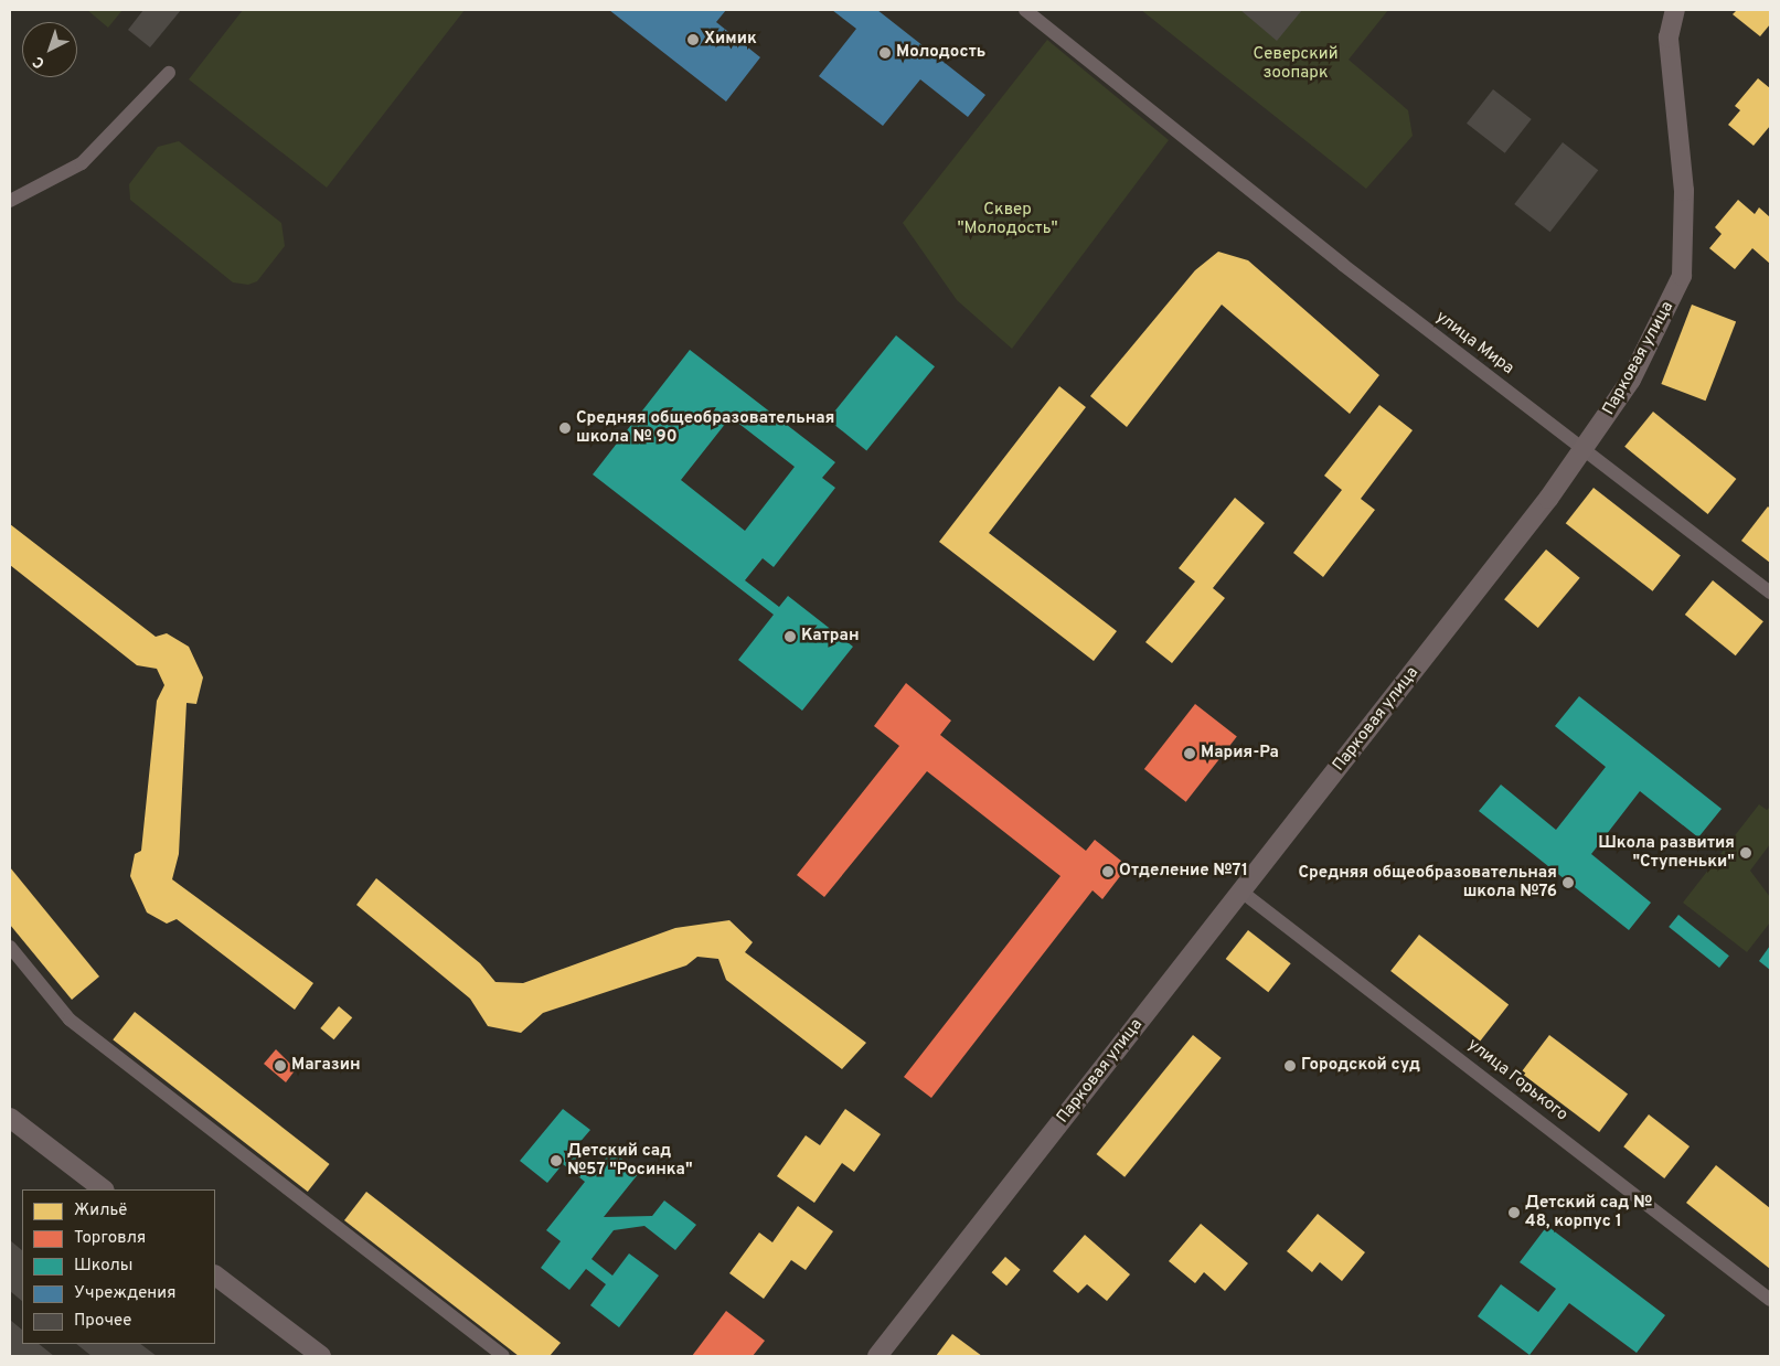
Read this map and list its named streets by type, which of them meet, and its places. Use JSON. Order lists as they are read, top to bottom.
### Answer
{
  "streets": {
    "street": ["улица Мира", "Парковая улица", "улица Горького"]
  },
  "crossings": [
    ["улица Мира", "Парковая улица"],
    ["Парковая улица", "улица Горького"]
  ],
  "parks": ["Северский зоопарк", "Сквер \"Молодость\""],
  "places": [
    "Химик",
    "Молодость",
    "Средняя общеобразовательная школа № 90",
    "Катран",
    "Мария-Ра",
    "Школа развития \"Ступеньки\"",
    "Отделение №71",
    "Средняя общеобразовательная школа №76",
    "Магазин",
    "Городской суд",
    "Детский сад №57 \"Росинка\"",
    "Детский сад № 48, корпус 1"
  ],
  "legend": [
    "Жильё",
    "Торговля",
    "Школы",
    "Учреждения",
    "Прочее"
  ],
  "north": "bottom left"
}
